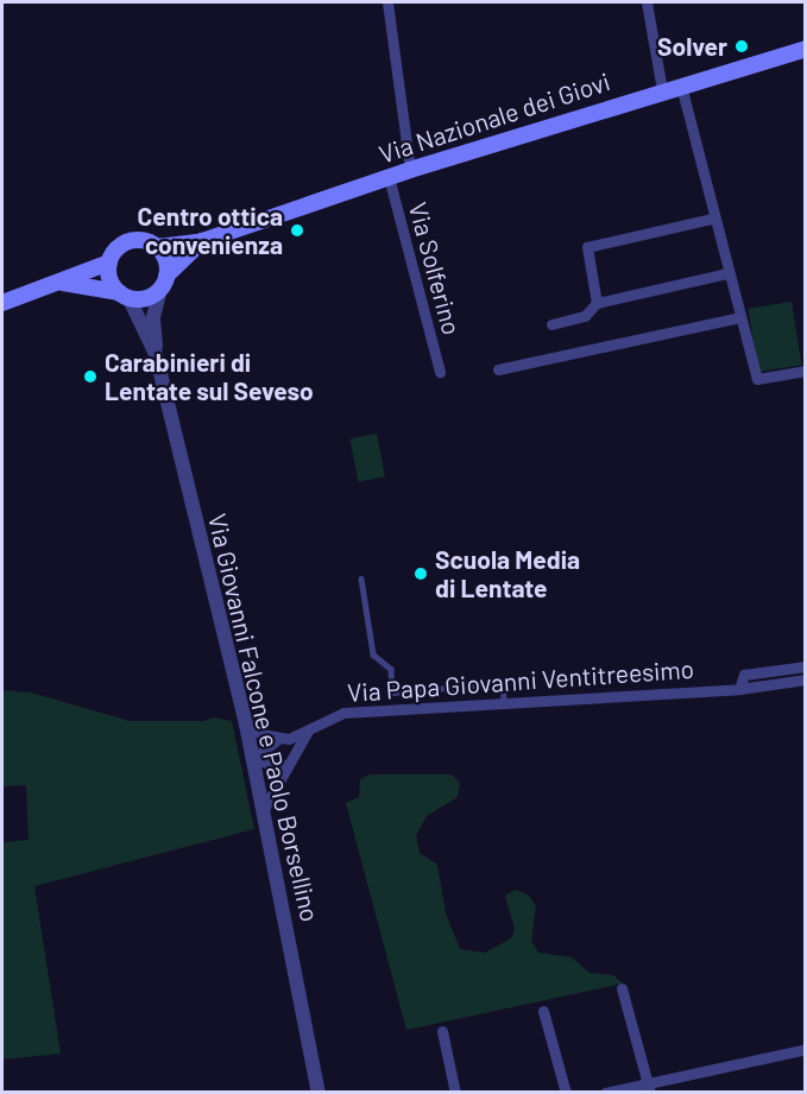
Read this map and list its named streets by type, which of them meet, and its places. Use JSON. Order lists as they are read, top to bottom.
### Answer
{
  "streets": {
    "main road": ["Via Nazionale dei Giovi"],
    "street": ["Via Solferino", "Via Papa Giovanni Ventitreesimo", "Via Giovanni Falcone e Paolo Borsellino"]
  },
  "crossings": [
    ["Via Nazionale dei Giovi", "Via Solferino"],
    ["Via Papa Giovanni Ventitreesimo", "Via Giovanni Falcone e Paolo Borsellino"]
  ],
  "places": [
    "Solver",
    "Centro ottica convenienza",
    "Carabinieri di Lentate sul Seveso",
    "Scuola Media di Lentate"
  ]
}
